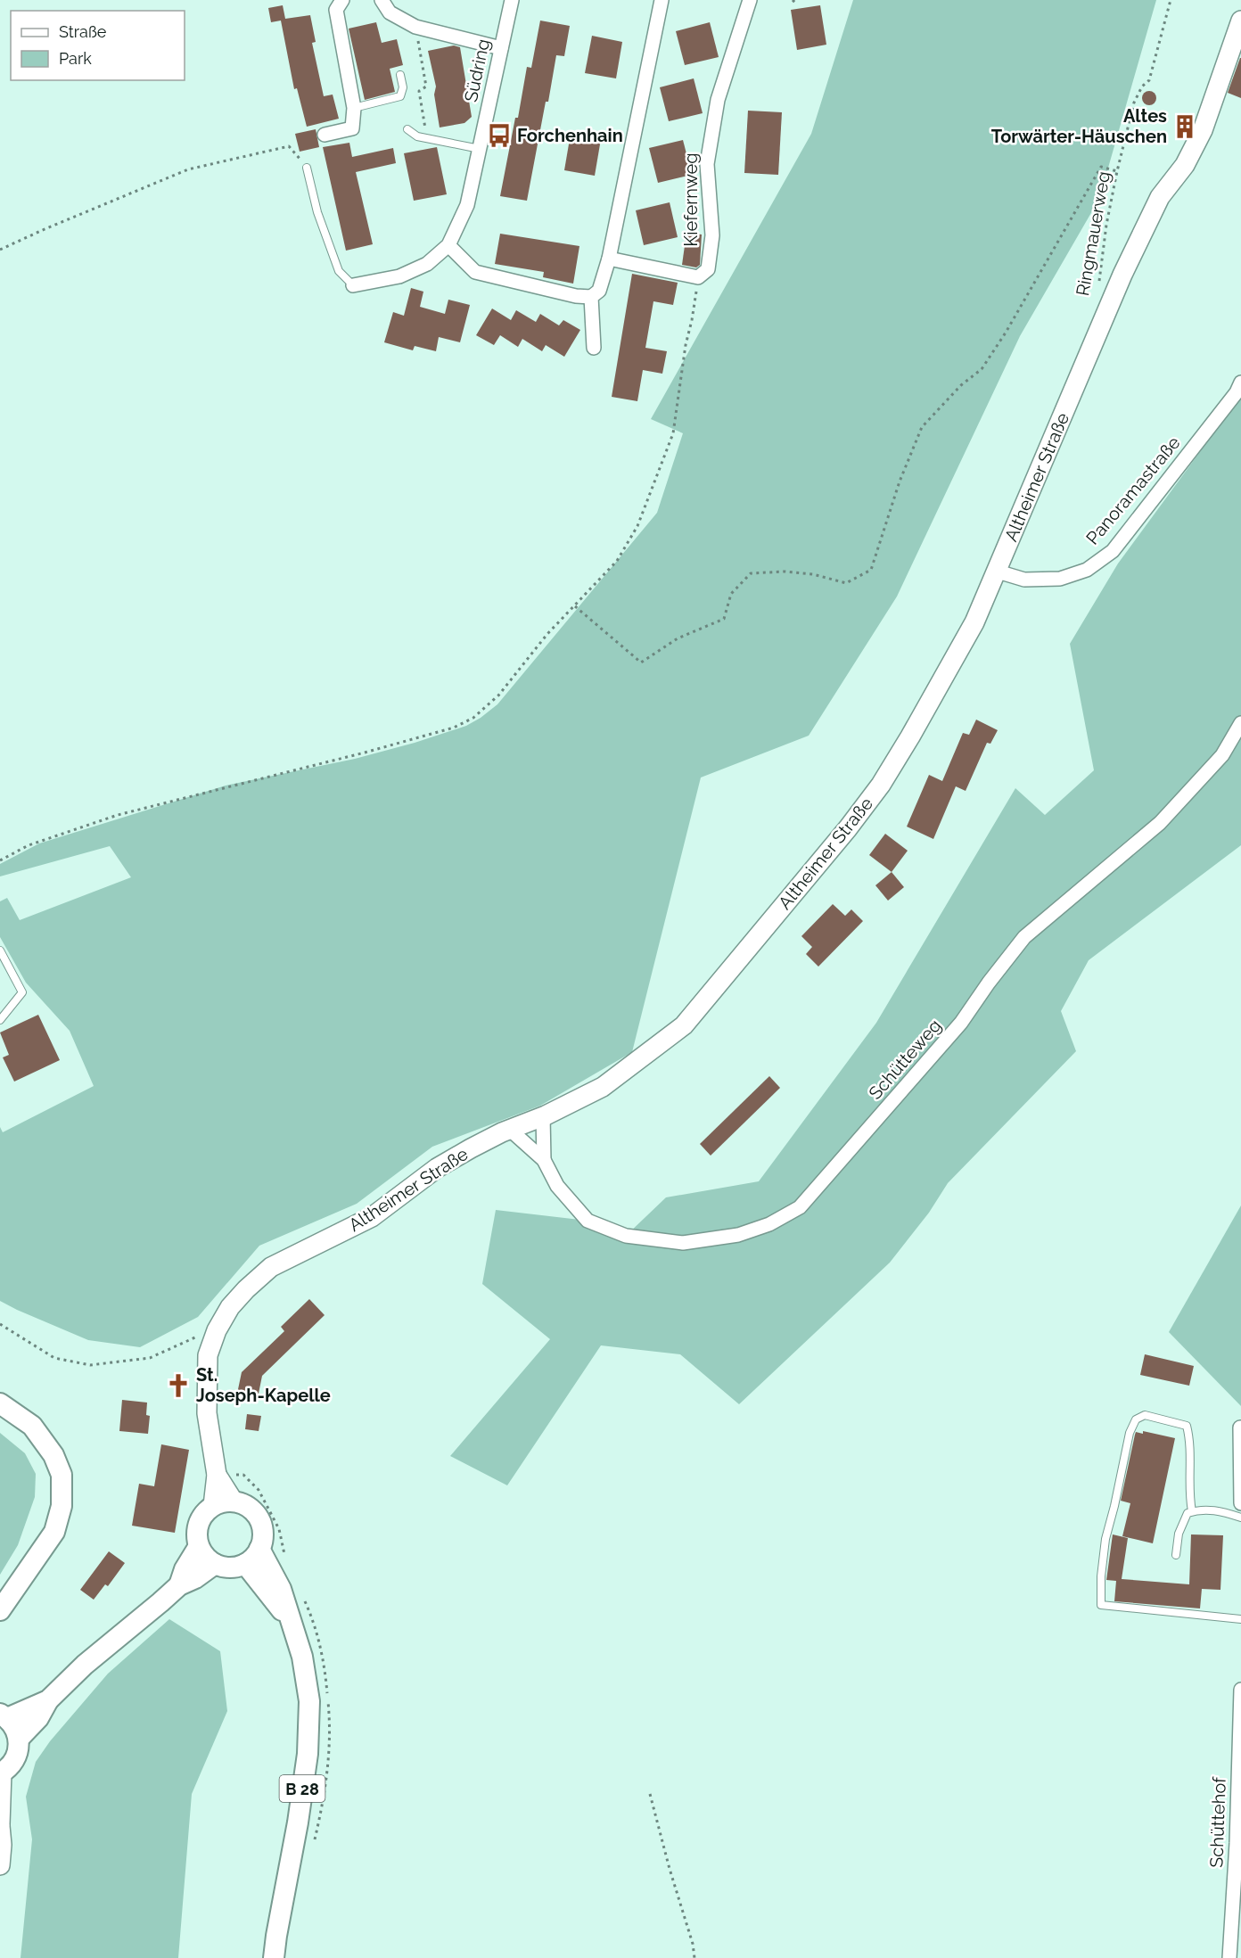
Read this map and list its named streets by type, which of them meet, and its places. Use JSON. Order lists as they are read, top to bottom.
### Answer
{
  "streets": {
    "main road": ["B 28"],
    "street": [
      "Südring",
      "Kiefernweg",
      "Altheimer Straße",
      "Panoramastraße",
      "Schütteweg",
      "Schüttehof"
    ],
    "path": ["Ringmauerweg"]
  },
  "crossings": [
    ["Altheimer Straße", "Panoramastraße"],
    ["Altheimer Straße", "Schütteweg"],
    ["Altheimer Straße", "B 28"]
  ],
  "places": {
    "building": ["Altes Torwärter-Häuschen"],
    "bus stop": ["Forchenhain"],
    "church": ["St. Joseph-Kapelle"]
  },
  "legend": ["Straße", "Park"]
}
